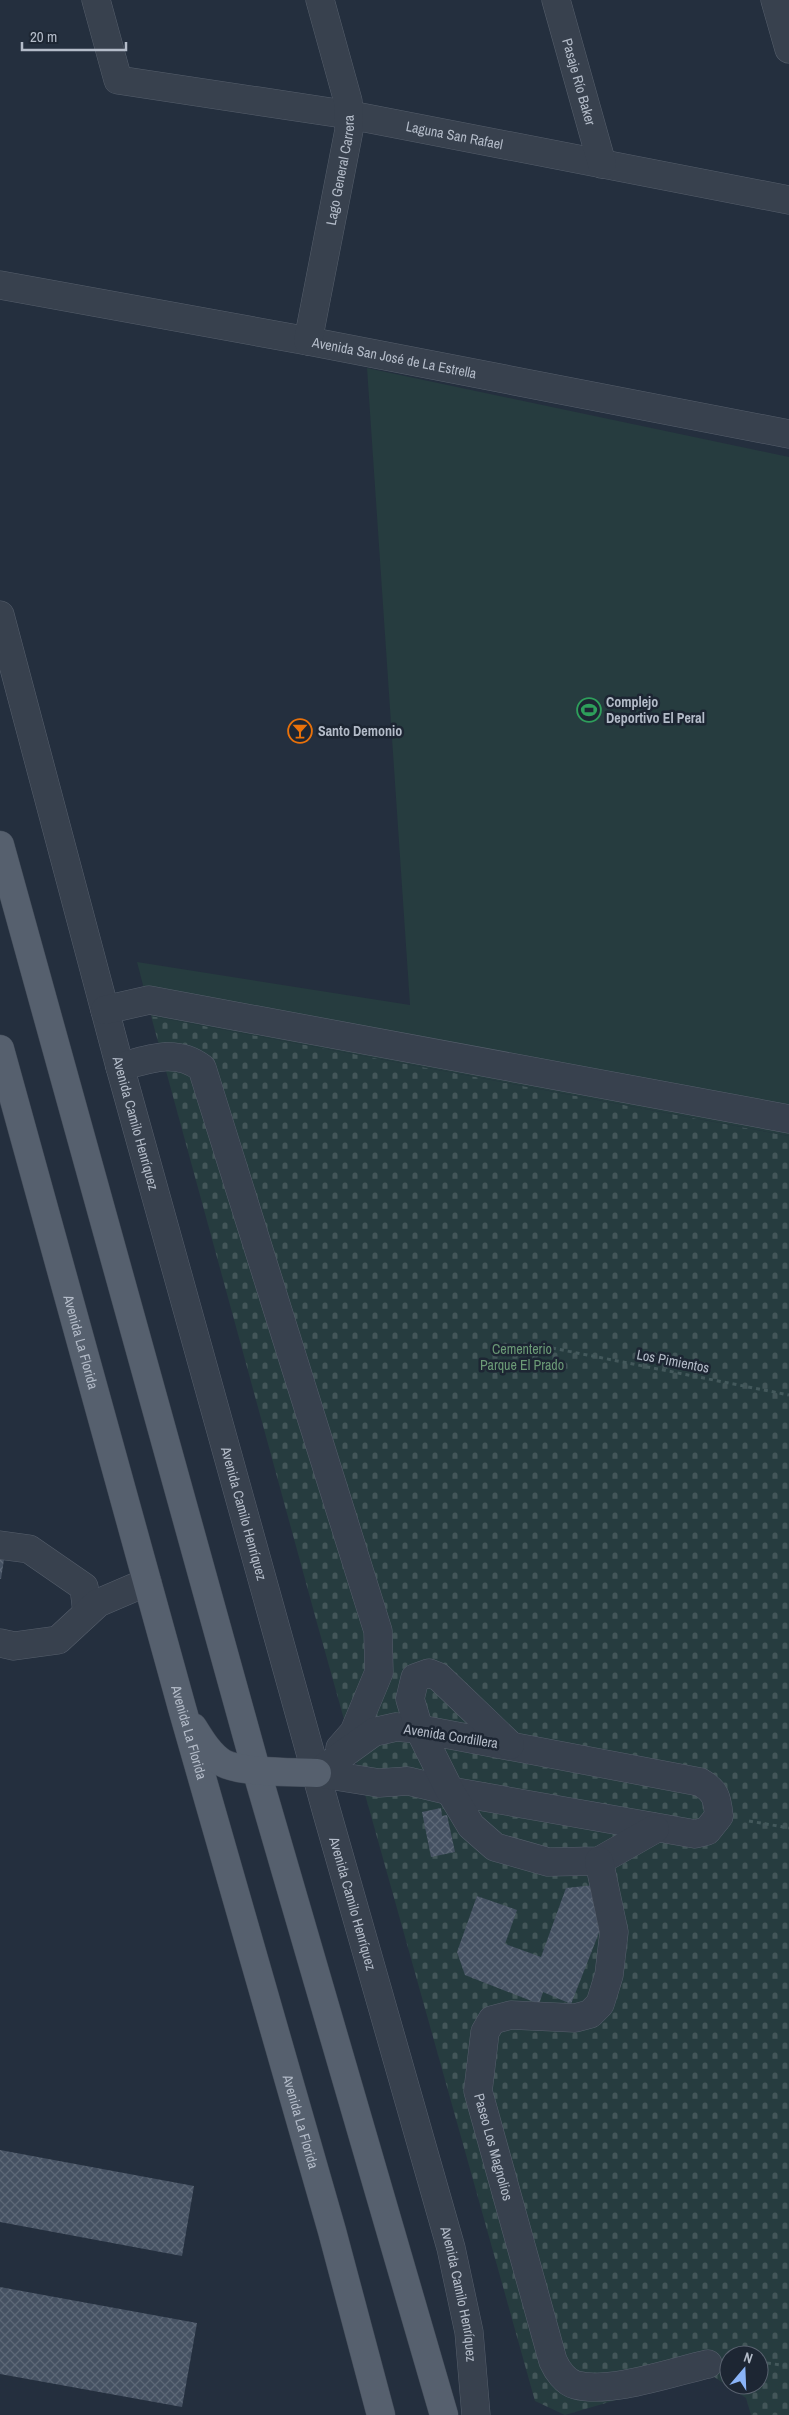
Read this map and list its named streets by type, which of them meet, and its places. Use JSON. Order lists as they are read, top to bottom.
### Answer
{
  "streets": {
    "main road": ["Avenida La Florida"],
    "street": [
      "Pasaje Río Baker",
      "Laguna San Rafael",
      "Lago General Carrera",
      "Avenida San José de La Estrella",
      "Avenida Camilo Henríquez",
      "Avenida Cordillera",
      "Paseo Los Magnolios"
    ],
    "path": ["Los Pimientos"]
  },
  "crossings": [
    ["Pasaje Río Baker", "Laguna San Rafael"],
    ["Laguna San Rafael", "Lago General Carrera"],
    ["Lago General Carrera", "Avenida San José de La Estrella"],
    ["Avenida Camilo Henríquez", "Avenida Cordillera"]
  ],
  "parks": ["Cementerio Parque El Prado"],
  "places": {
    "sports": ["Complejo Deportivo El Peral"],
    "bar": ["Santo Demonio"]
  },
  "scale_bar": "20 m",
  "north": "top"
}
